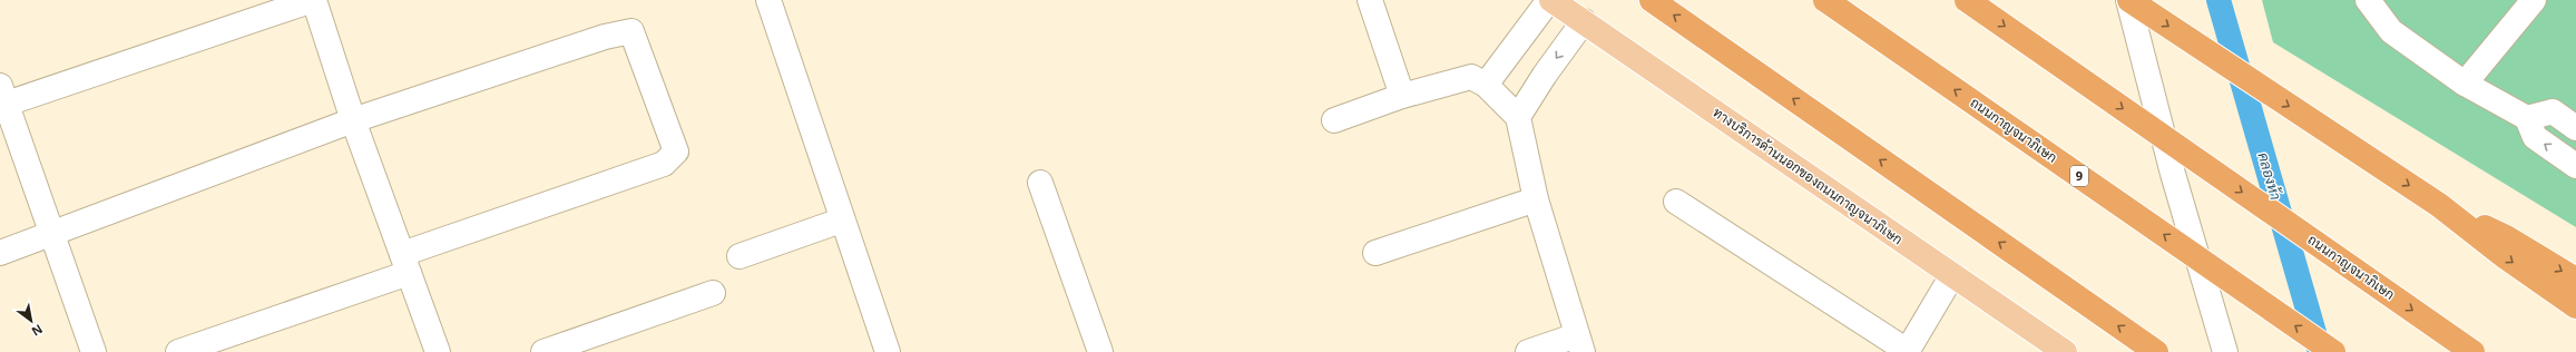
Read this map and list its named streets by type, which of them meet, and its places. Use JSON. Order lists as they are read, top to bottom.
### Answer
{
  "streets": {
    "highway": ["ถนนกาญจนาภิเษก", "9"],
    "main road": ["ทางบริการด้านนอกของถนนกาญจนาภิเษก"]
  },
  "water": ["คลองห้า"],
  "north": "bottom right"
}
